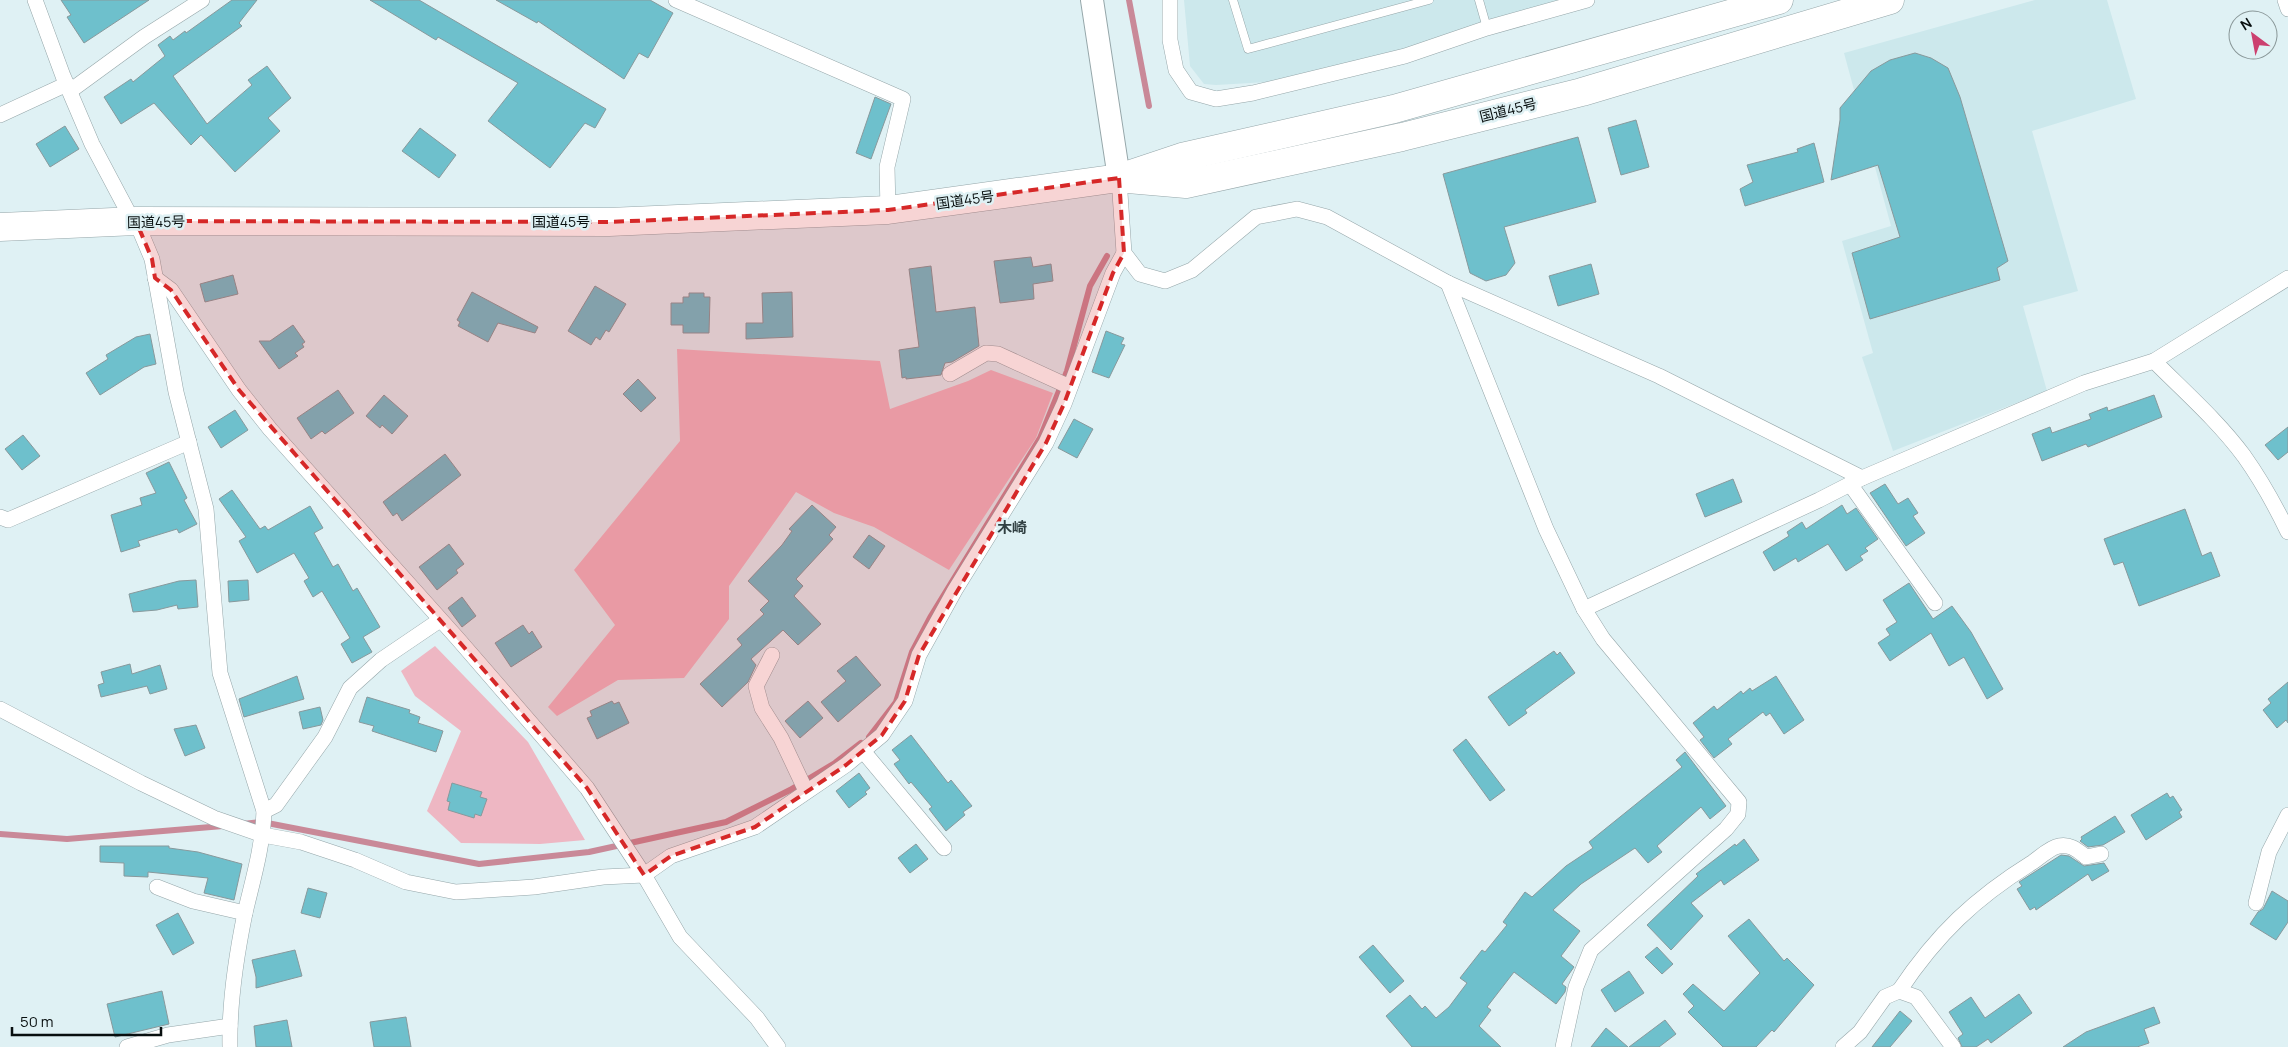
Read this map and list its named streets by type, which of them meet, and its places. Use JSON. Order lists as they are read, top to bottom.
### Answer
{
  "streets": {
    "highway": ["国道45号"]
  },
  "districts": ["木崎"],
  "scale_bar": "50 m",
  "north": "top left"
}
